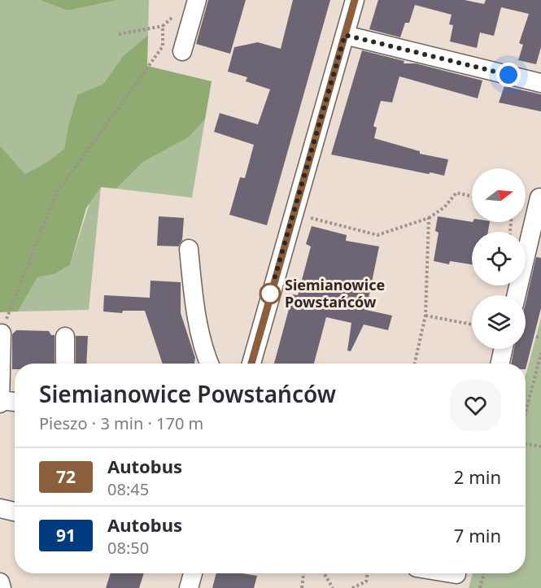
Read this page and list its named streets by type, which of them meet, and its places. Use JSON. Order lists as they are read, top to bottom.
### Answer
{
  "places": ["Siemianowice Powstańców"],
  "lines": ["bus line 72"],
  "north": "right",
  "page": {
    "heading": ["Siemianowice Powstańców", "Pieszo · 3 min · 170 m"],
    "list": [
      {
        "mark": "72",
        "name": "Autobus",
        "note": "08:45",
        "value": "2 min"
      },
      {
        "mark": "91",
        "name": "Autobus",
        "note": "08:50",
        "value": "7 min"
      }
    ]
  }
}
